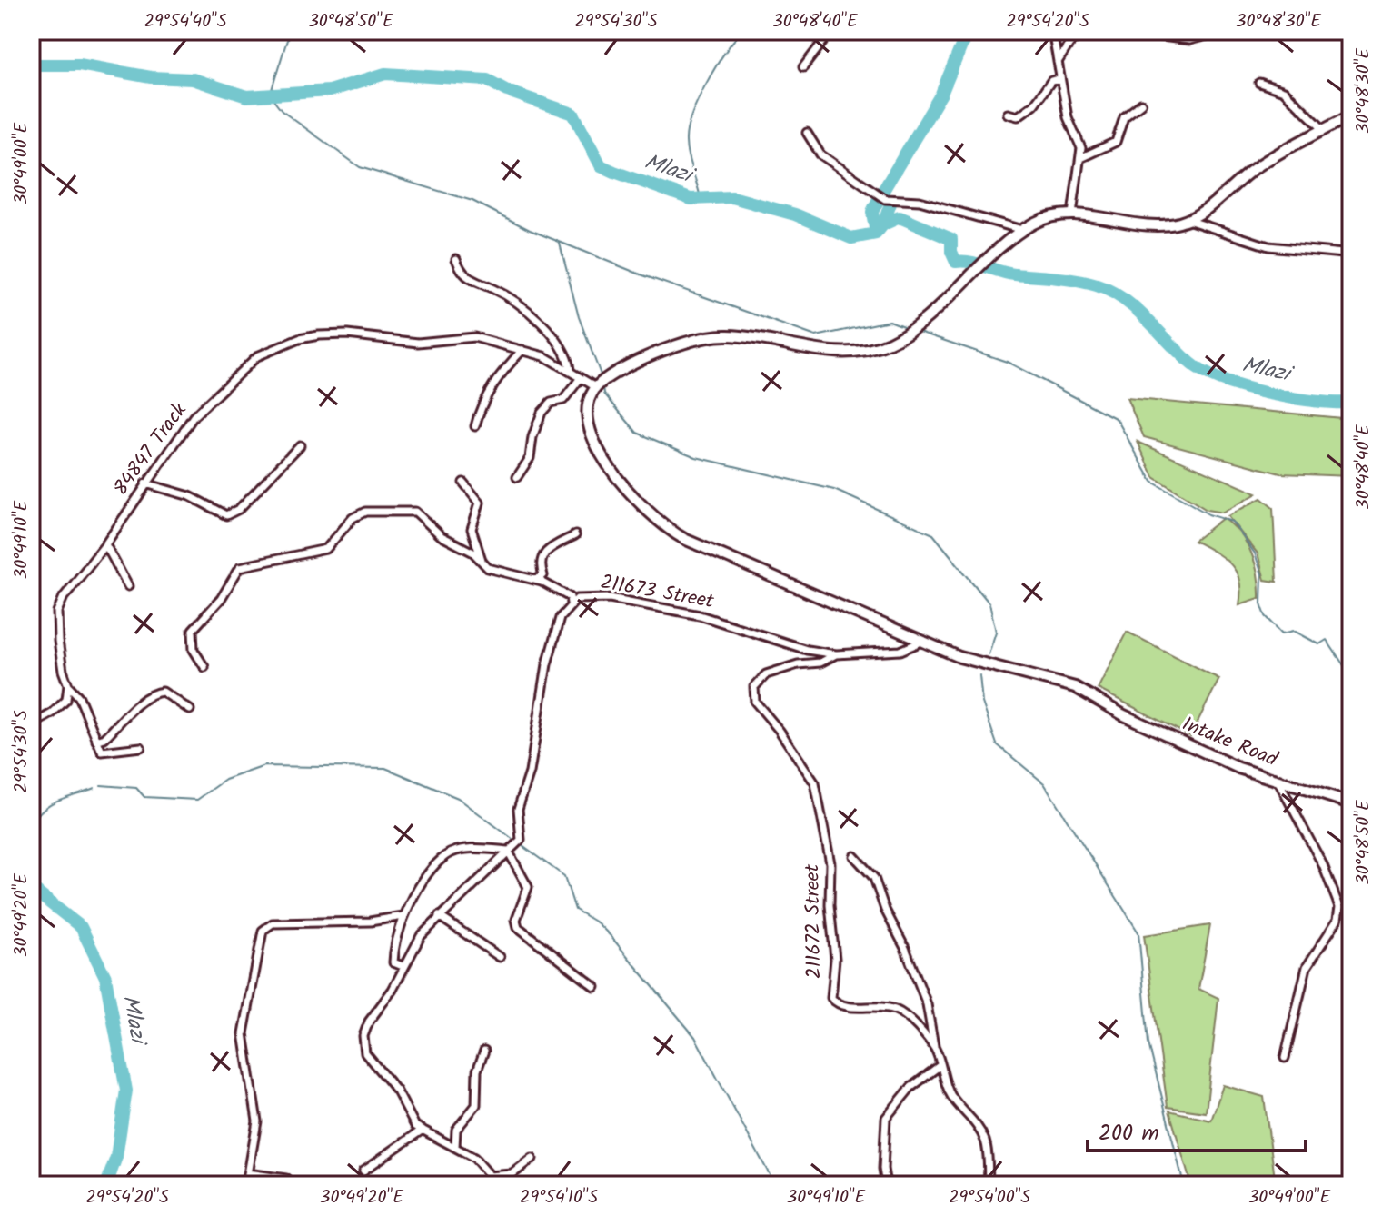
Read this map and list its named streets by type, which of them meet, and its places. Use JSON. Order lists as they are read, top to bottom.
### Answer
{
  "streets": {
    "street": [
      "84847 Track",
      "211673 Street",
      "Intake Road",
      "211672 Street"
    ]
  },
  "crossings": [
    ["84847 Track", "Intake Road"],
    ["211673 Street", "211672 Street"]
  ],
  "water": ["Mlazi"],
  "scale_bar": "200 m",
  "coordinates": [
    "29°54'40\"S",
    "30°48'50\"E",
    "29°54'30\"S",
    "30°48'40\"E",
    "29°54'20\"S",
    "30°48'30\"E",
    "30°49'00\"E",
    "30°49'10\"E",
    "30°49'20\"E",
    "29°54'10\"S",
    "29°54'00\"S"
  ]
}
